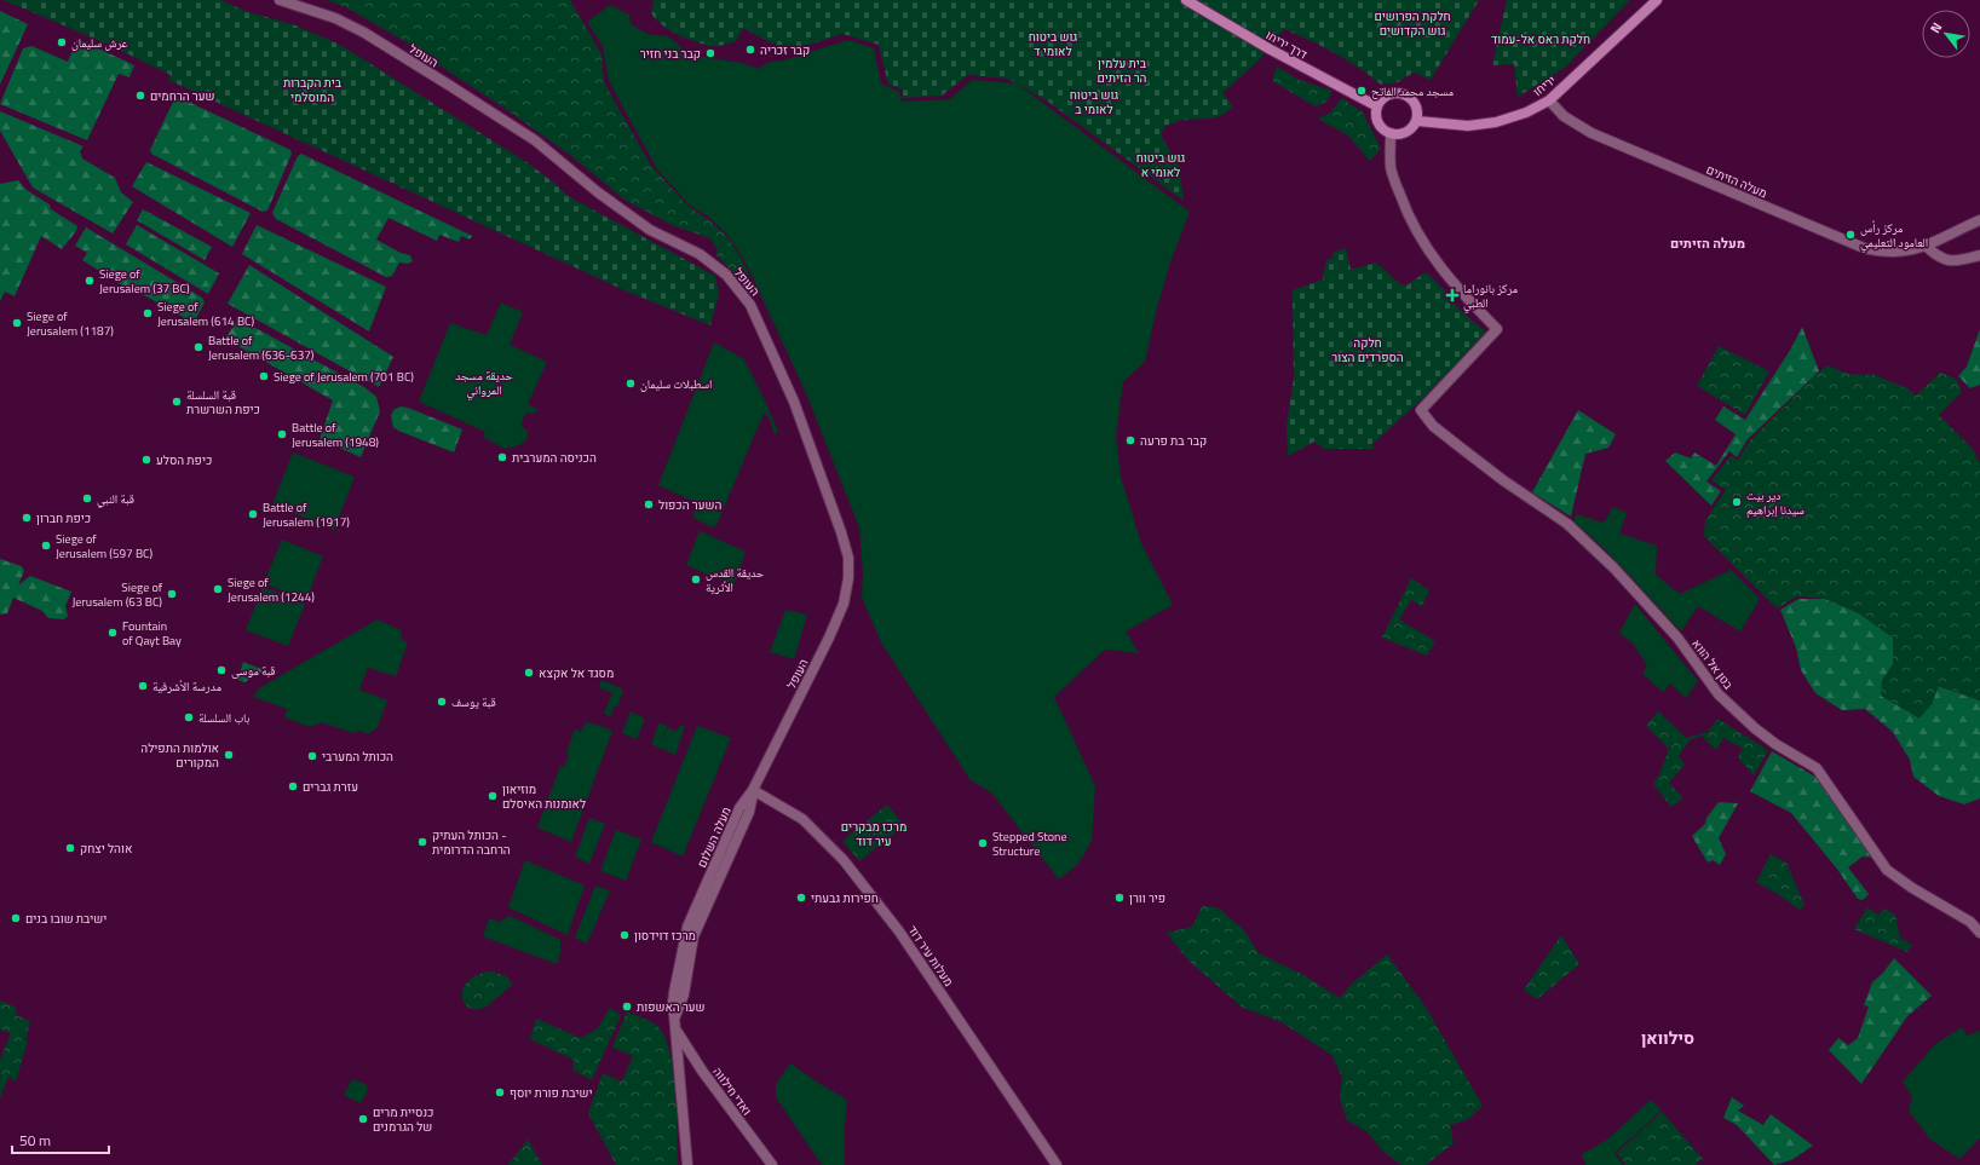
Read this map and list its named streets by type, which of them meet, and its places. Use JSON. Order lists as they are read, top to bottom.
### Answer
{
  "streets": {
    "main road": ["דרך יריחו", "יריחו"],
    "street": [
      "העופל",
      "מעלה הזיתים",
      "בטן אל הווא",
      "מעלה השלום",
      "מעלות עיר דוד",
      "ואדי חילווה"
    ]
  },
  "crossings": [
    ["דרך יריחו", "יריחו"],
    ["דרך יריחו", "בטן אל הווא"],
    ["העופל", "מעלה השלום"],
    ["העופל", "מעלות עיר דוד"],
    ["יריחו", "מעלה הזיתים"],
    ["יריחו", "בטן אל הווא"],
    ["מעלה השלום", "מעלות עיר דוד"],
    ["מעלה השלום", "ואדי חילווה"]
  ],
  "districts": ["מעלה הזיתים", "סילוואן"],
  "parks": [
    "חלקת הפרושים גוש הקדושים",
    "גוש ביטוח לאומי ד",
    "חלקת ראס אל-עמוד",
    "בית עלמין הר הזיתים",
    "בית הקברות המוסלמי",
    "גוש ביטוח לאומי ב",
    "גוש ביטוח לאומי א",
    "חלקה הספרדים הצור",
    "حديقة مسجد المرواني",
    "מרכז מבקרים עיר דוד"
  ],
  "places": {
    "other": [
      "عرش سليمان",
      "קבר זכריה",
      "קבר בני חזיר",
      "مسجد محمد الفاتح",
      "שער הרחמים",
      "مركز رأس العامود التعليمي",
      "Siege of Jerusalem (37 BC)",
      "Siege of Jerusalem (614 BC)",
      "Siege of Jerusalem (1187)",
      "Battle of Jerusalem (636-637)",
      "Siege of Jerusalem (701 BC)",
      "اسطبلات سليمان",
      "قبة السلسلة כיפת השרשרת",
      "Battle of Jerusalem (1948)",
      "קבר בת פרעה",
      "הכניסה המערבית",
      "כיפת הסלע",
      "قبة النبي",
      "دير بيت سيدنا إبراهيم",
      "השער הכפול",
      "Battle of Jerusalem (1917)",
      "כיפת חברון",
      "Siege of Jerusalem (597 BC)",
      "حديقة القدس الأثرية",
      "Siege of Jerusalem (1244)",
      "Siege of Jerusalem (63 BC)",
      "Fountain of Qayt Bay",
      "قبة موسى",
      "מסגד אל אקצא",
      "مدرسة الأشرفية",
      "قبة يوسف",
      "باب السلسلة",
      "אולמות התפילה המקורים",
      "הכותל המערבי",
      "עזרת גברים",
      "מוזיאון לאומנות האיסלם",
      "הכותל העתיק - הרחבה הדרומית",
      "Stepped Stone Structure",
      "אוהל יצחק",
      "חפירות גבעתי",
      "פיר וורן",
      "ישיבת שובו בנים",
      "מרכז דוידסון",
      "שער האשפות",
      "ישיבת פורת יוסף",
      "כנסיית מרים של הגרמנים"
    ],
    "health": ["مركز بانوراما الطبي"]
  },
  "scale_bar": "50 m",
  "north": "top left"
}
